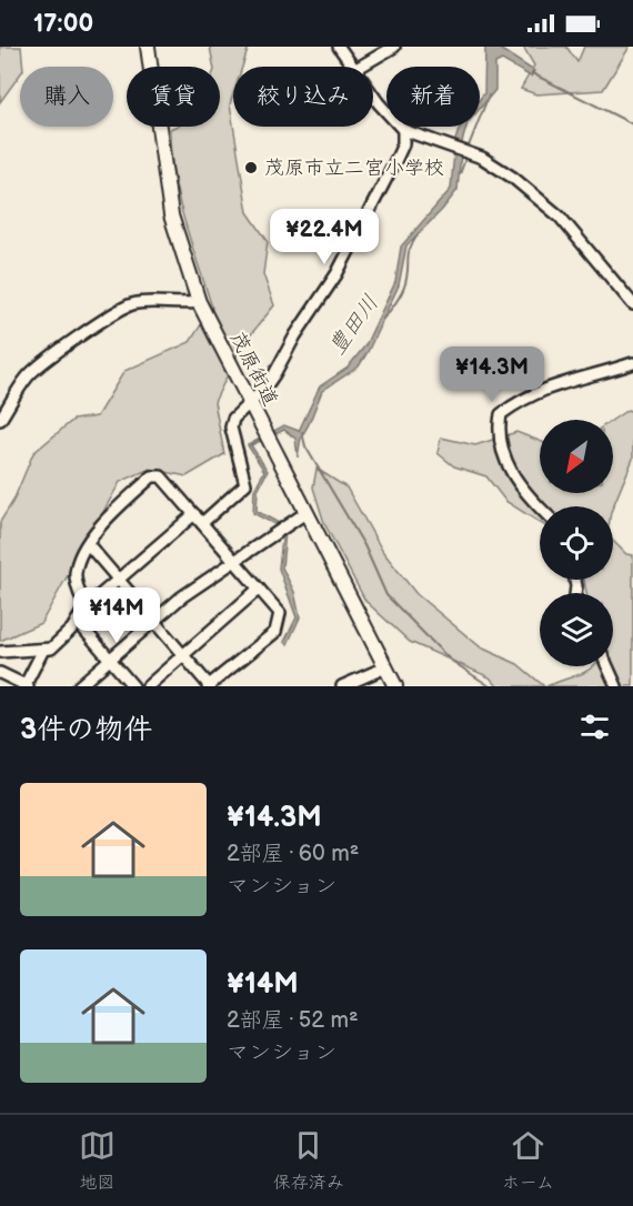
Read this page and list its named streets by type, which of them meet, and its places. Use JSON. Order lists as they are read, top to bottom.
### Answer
{
  "streets": {
    "main road": ["茂原街道"]
  },
  "water": ["豊田川"],
  "places": ["茂原市立二宮小学校"],
  "north": "bottom left",
  "page": {
    "status": "17:00",
    "chip": [
      "購入",
      "賃貸",
      "絞り込み",
      "新着"
    ],
    "price": ["¥22.4M", "¥14.3M", "¥14M"],
    "heading": "3件の物件",
    "list": [
      {
        "name": "¥14.3M",
        "note": "2部屋 · 60 m² · マンション"
      },
      {
        "name": "¥14M",
        "note": "2部屋 · 52 m² · マンション"
      }
    ],
    "tabs": ["地図", "保存済み", "ホーム"]
  }
}
